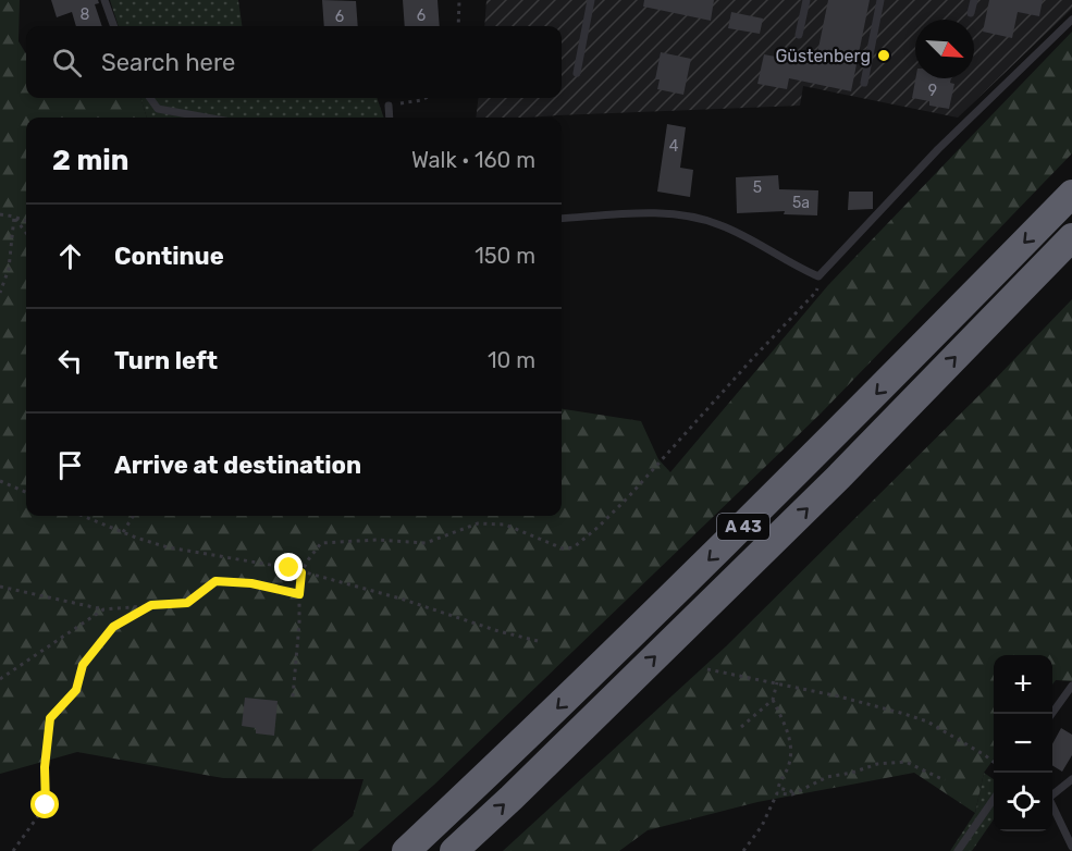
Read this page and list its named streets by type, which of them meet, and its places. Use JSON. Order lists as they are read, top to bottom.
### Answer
{
  "streets": {
    "highway": ["A 43"]
  },
  "places": ["Güstenberg"],
  "house_numbers": [
    "8",
    "6",
    "6",
    "9",
    "4",
    "5",
    "5a"
  ],
  "north": "bottom right",
  "page": {
    "search": "Search here",
    "heading": ["2 min", "Walk · 160 m"],
    "list": [
      ["Continue", "150 m"],
      ["Turn left", "10 m"],
      "Arrive at destination"
    ],
    "map_buttons": ["+", "−"]
  }
}
